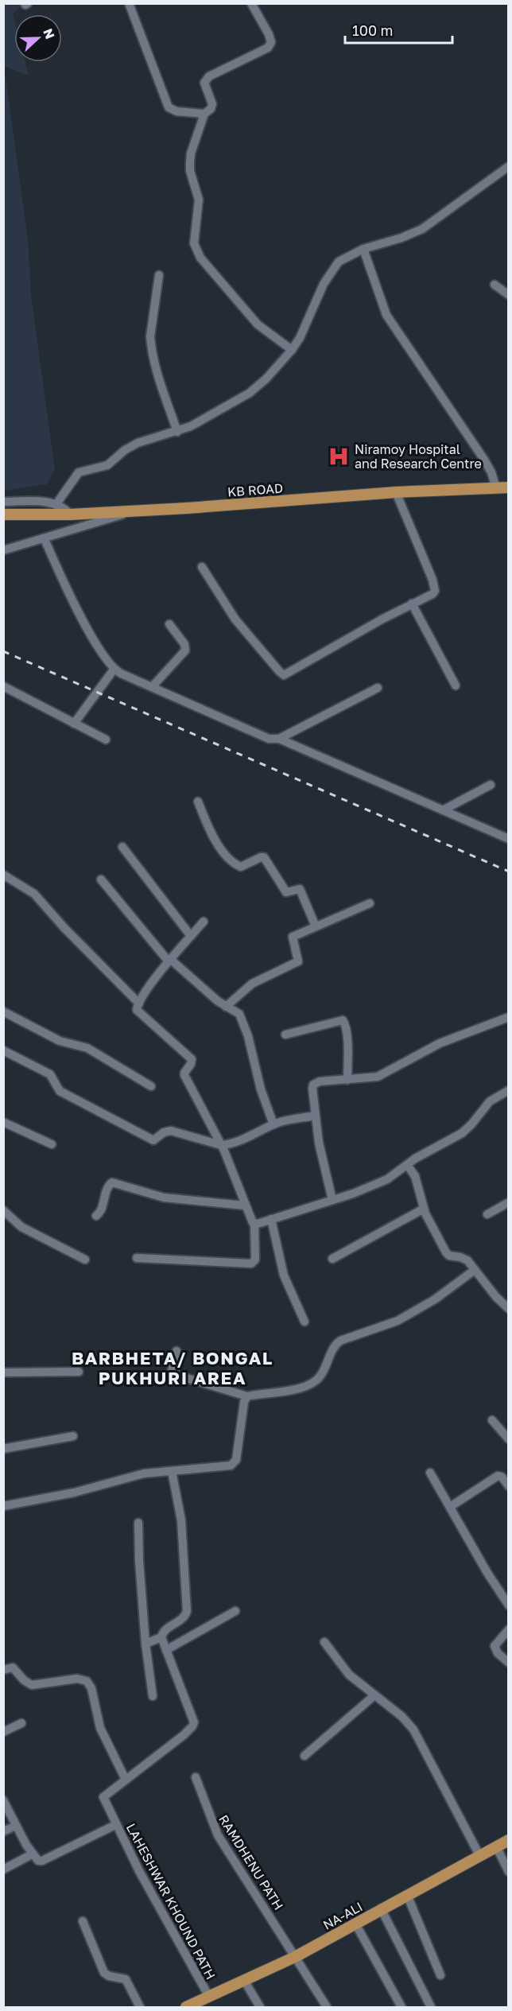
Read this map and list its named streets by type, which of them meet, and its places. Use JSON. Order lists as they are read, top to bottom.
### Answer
{
  "streets": {
    "main road": ["KB ROAD", "NA-ALI"],
    "street": ["RAMDHENU PATH", "LAHESHWAR KHOUND PATH"]
  },
  "crossings": [
    ["RAMDHENU PATH", "NA-ALI"],
    ["LAHESHWAR KHOUND PATH", "NA-ALI"]
  ],
  "districts": ["BARBHETA/ BONGAL PUKHURI AREA"],
  "places": {
    "hospital": ["Niramoy Hospital and Research Centre"]
  },
  "scale_bar": "100 m",
  "north": "right"
}
